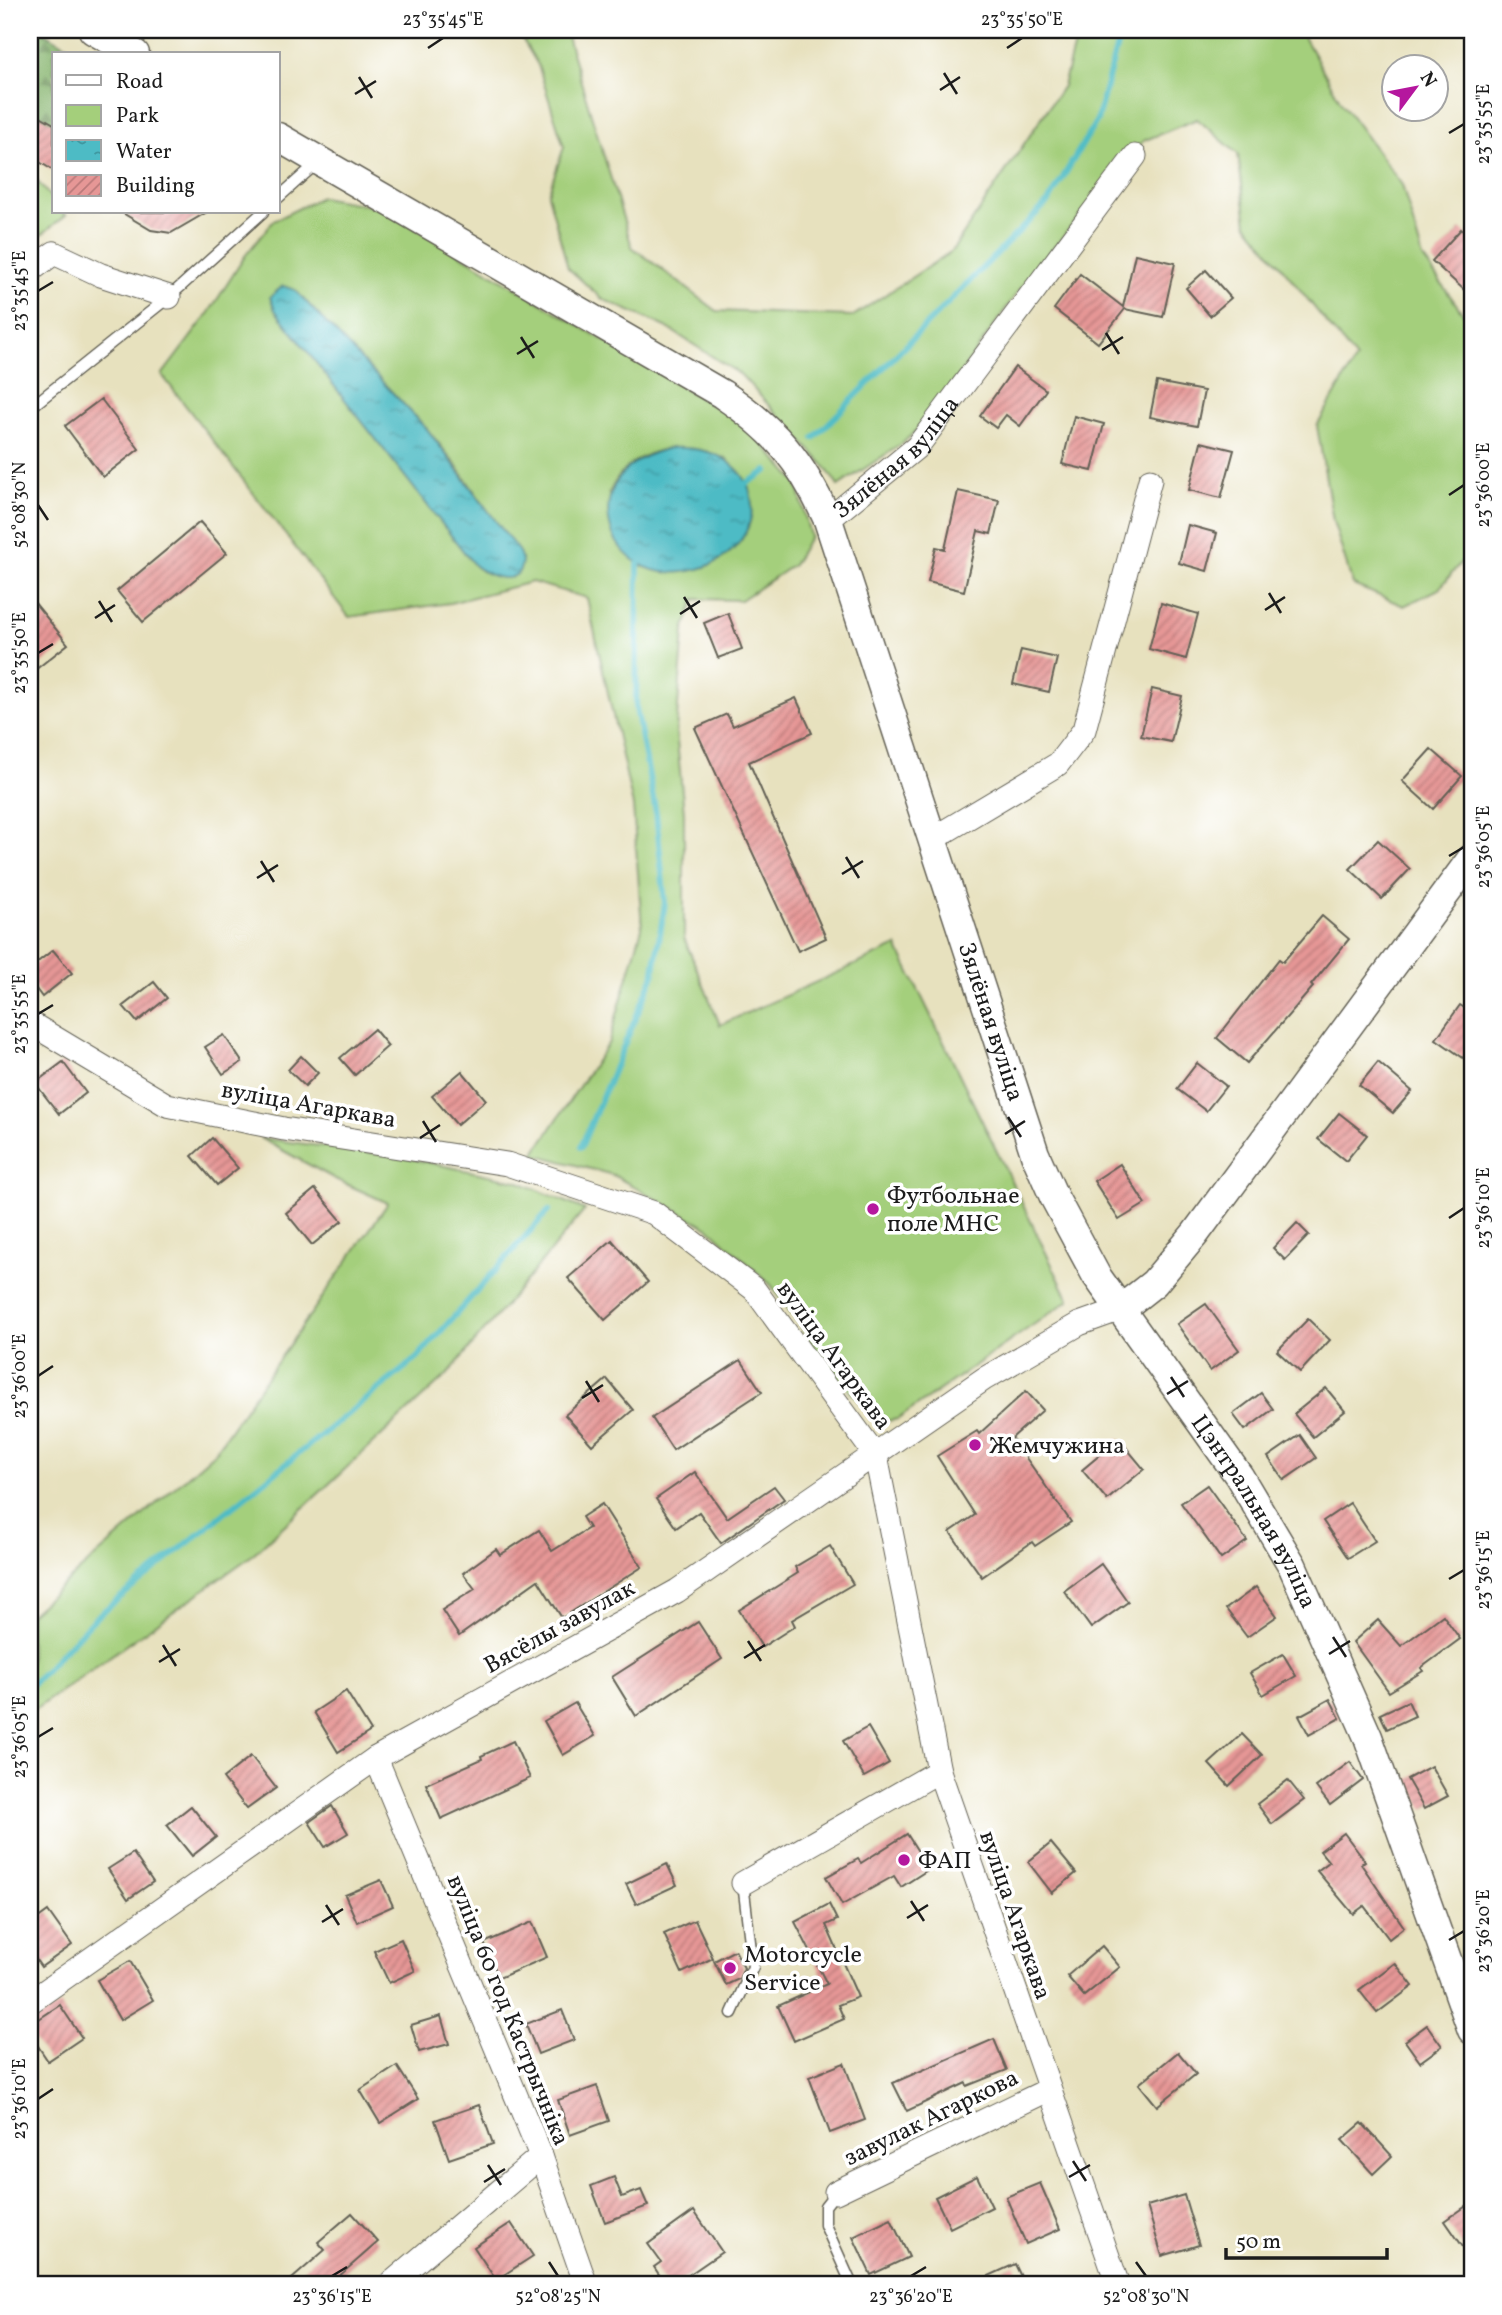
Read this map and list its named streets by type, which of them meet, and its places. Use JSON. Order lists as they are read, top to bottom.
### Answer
{
  "streets": {
    "street": [
      "Зялёная вуліца",
      "вуліца Агаркава",
      "Цэнтральная вуліца",
      "Вясёлы завулак",
      "вуліца 60 год Кастрычніка",
      "завулак Агаркова"
    ]
  },
  "crossings": [
    ["Зялёная вуліца", "Цэнтральная вуліца"],
    ["Зялёная вуліца", "Вясёлы завулак"],
    ["вуліца Агаркава", "Вясёлы завулак"],
    ["вуліца Агаркава", "завулак Агаркова"],
    ["Цэнтральная вуліца", "Вясёлы завулак"],
    ["Вясёлы завулак", "вуліца 60 год Кастрычніка"]
  ],
  "places": [
    "Футбольнае поле МНС",
    "Жемчужина",
    "ФАП",
    "Motorcycle Service"
  ],
  "legend": [
    "Road",
    "Park",
    "Water",
    "Building"
  ],
  "scale_bar": "50 m",
  "north": "top right",
  "coordinates": [
    "23°35'45\"E",
    "23°35'50\"E",
    "23°35'55\"E",
    "23°36'00\"E",
    "52°08'30\"N",
    "23°36'05\"E",
    "23°36'10\"E",
    "23°36'15\"E",
    "23°36'20\"E",
    "52°08'25\"N"
  ]
}
